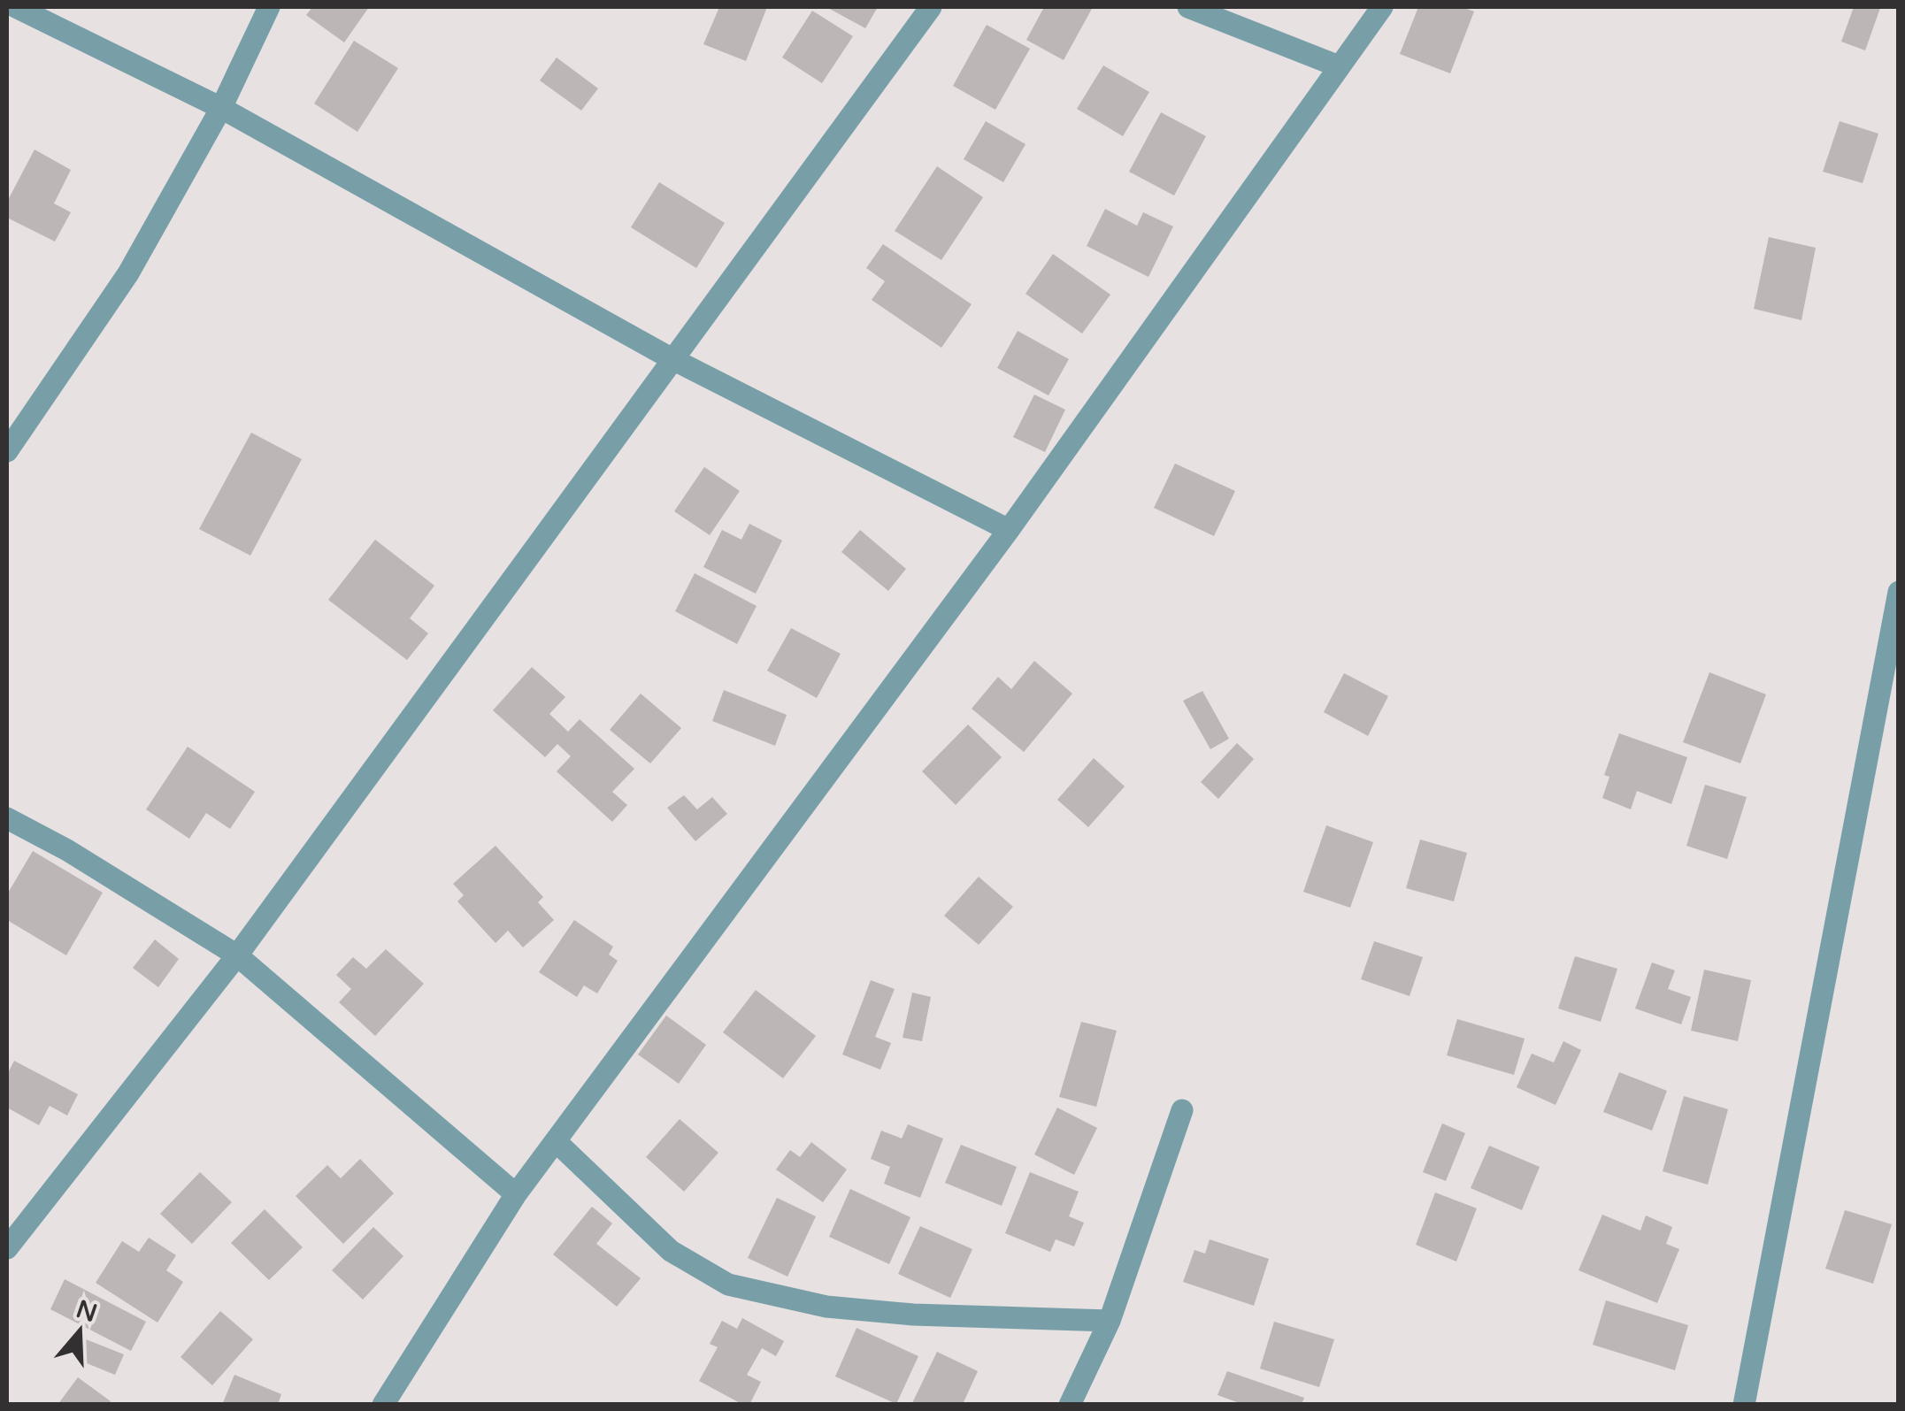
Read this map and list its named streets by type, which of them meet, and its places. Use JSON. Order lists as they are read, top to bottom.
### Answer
{
  "north": "top"
}
